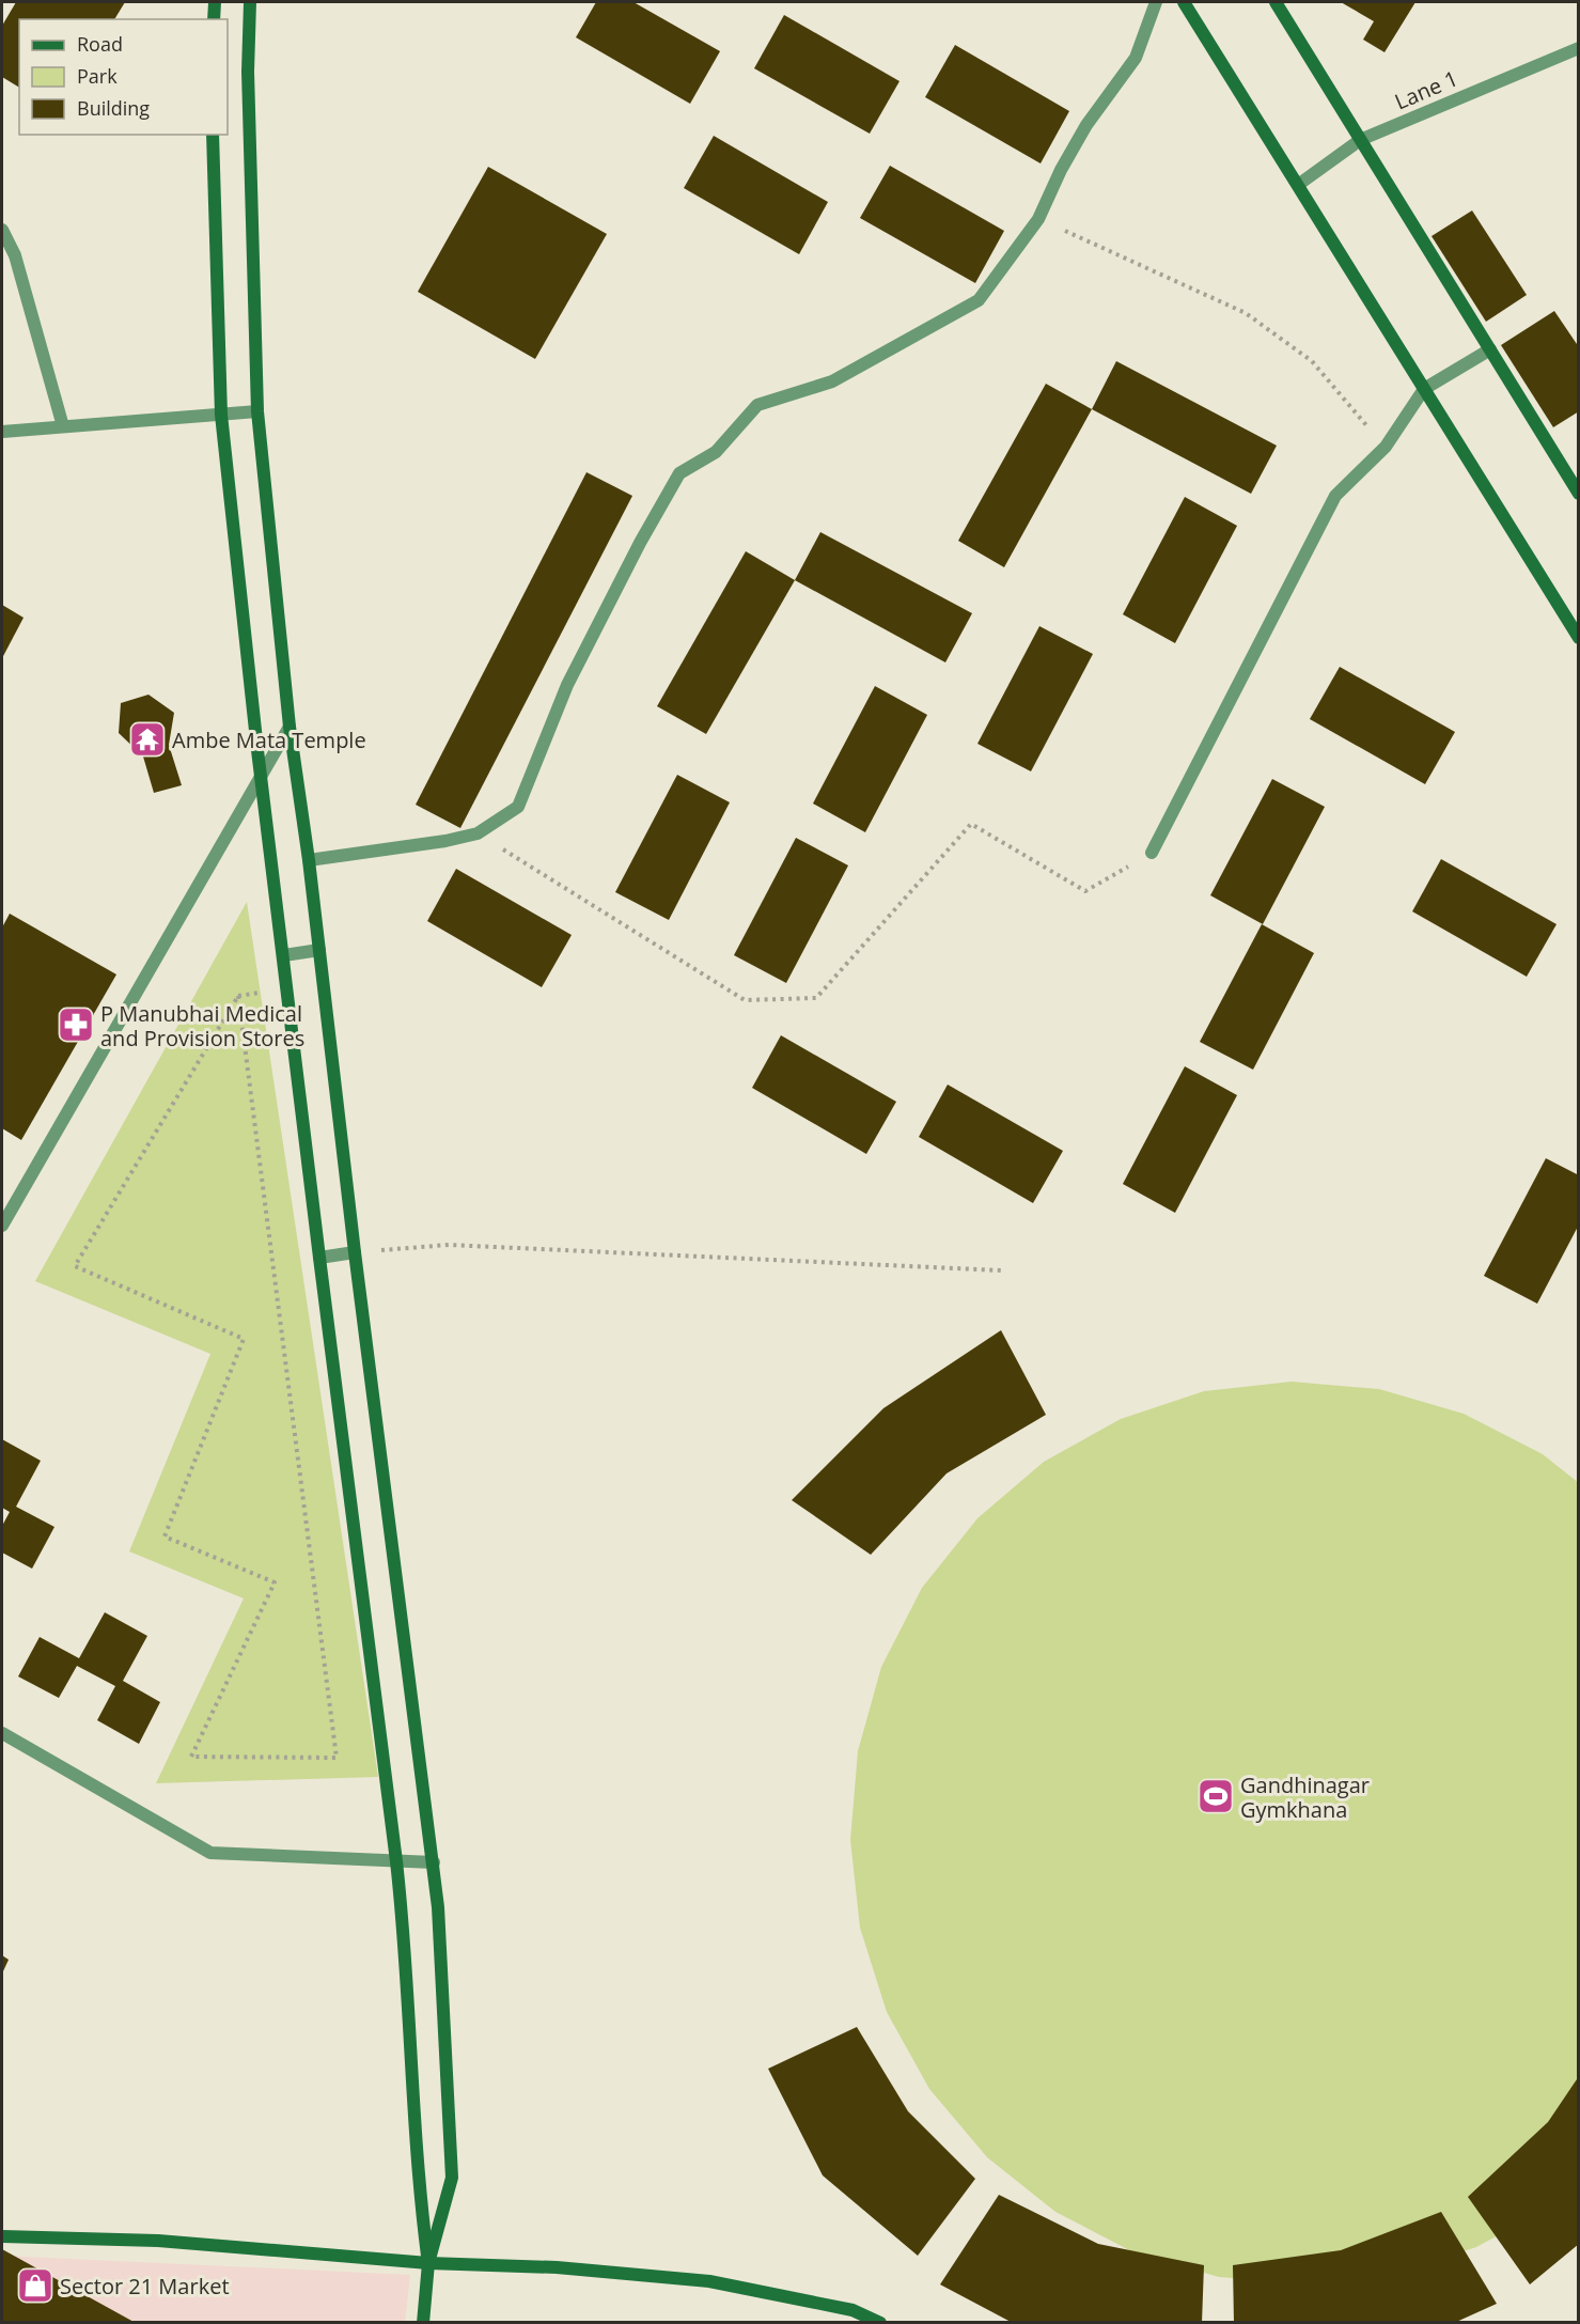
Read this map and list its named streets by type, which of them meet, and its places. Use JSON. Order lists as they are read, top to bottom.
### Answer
{
  "streets": {
    "street": ["Lane 1"]
  },
  "places": {
    "temple": ["Ambe Mata Temple"],
    "pharmacy": ["P Manubhai Medical and Provision Stores"],
    "sports": ["Gandhinagar Gymkhana"],
    "shop": ["Sector 21 Market"]
  },
  "legend": ["Road", "Park", "Building"]
}
